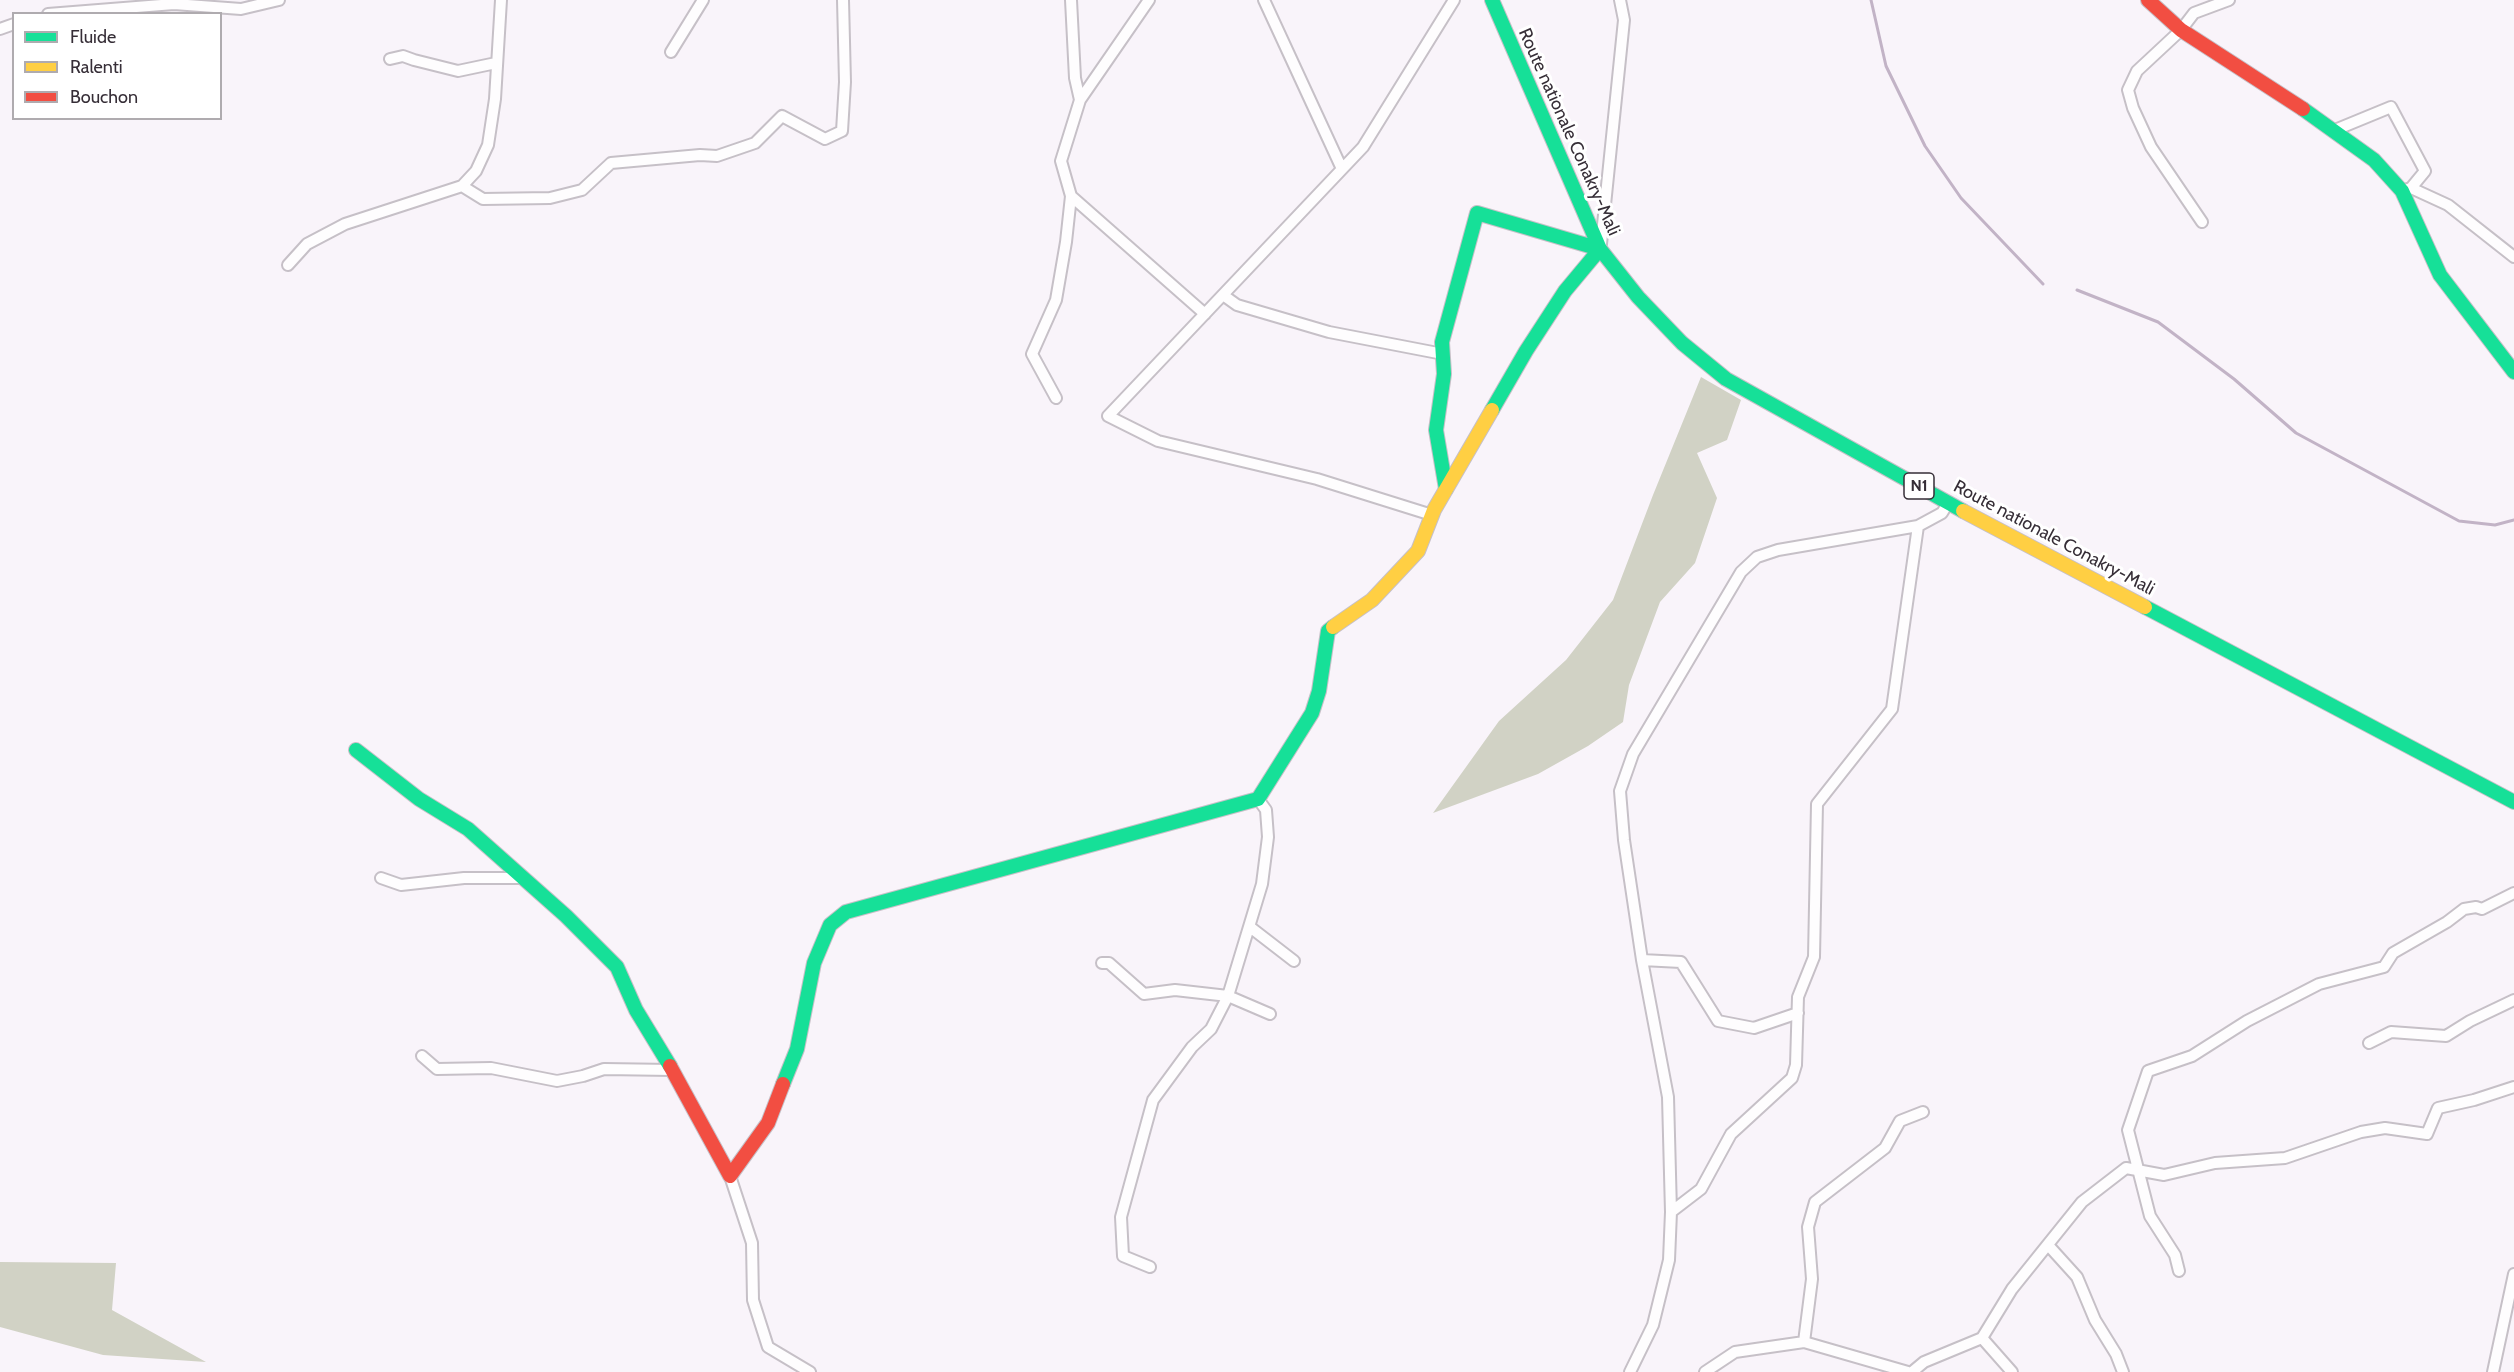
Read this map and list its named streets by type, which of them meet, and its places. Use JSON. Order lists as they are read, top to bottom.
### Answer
{
  "streets": {
    "main road": ["Route nationale Conakry-Mali", "N1"]
  },
  "legend": ["Fluide", "Ralenti", "Bouchon"]
}
